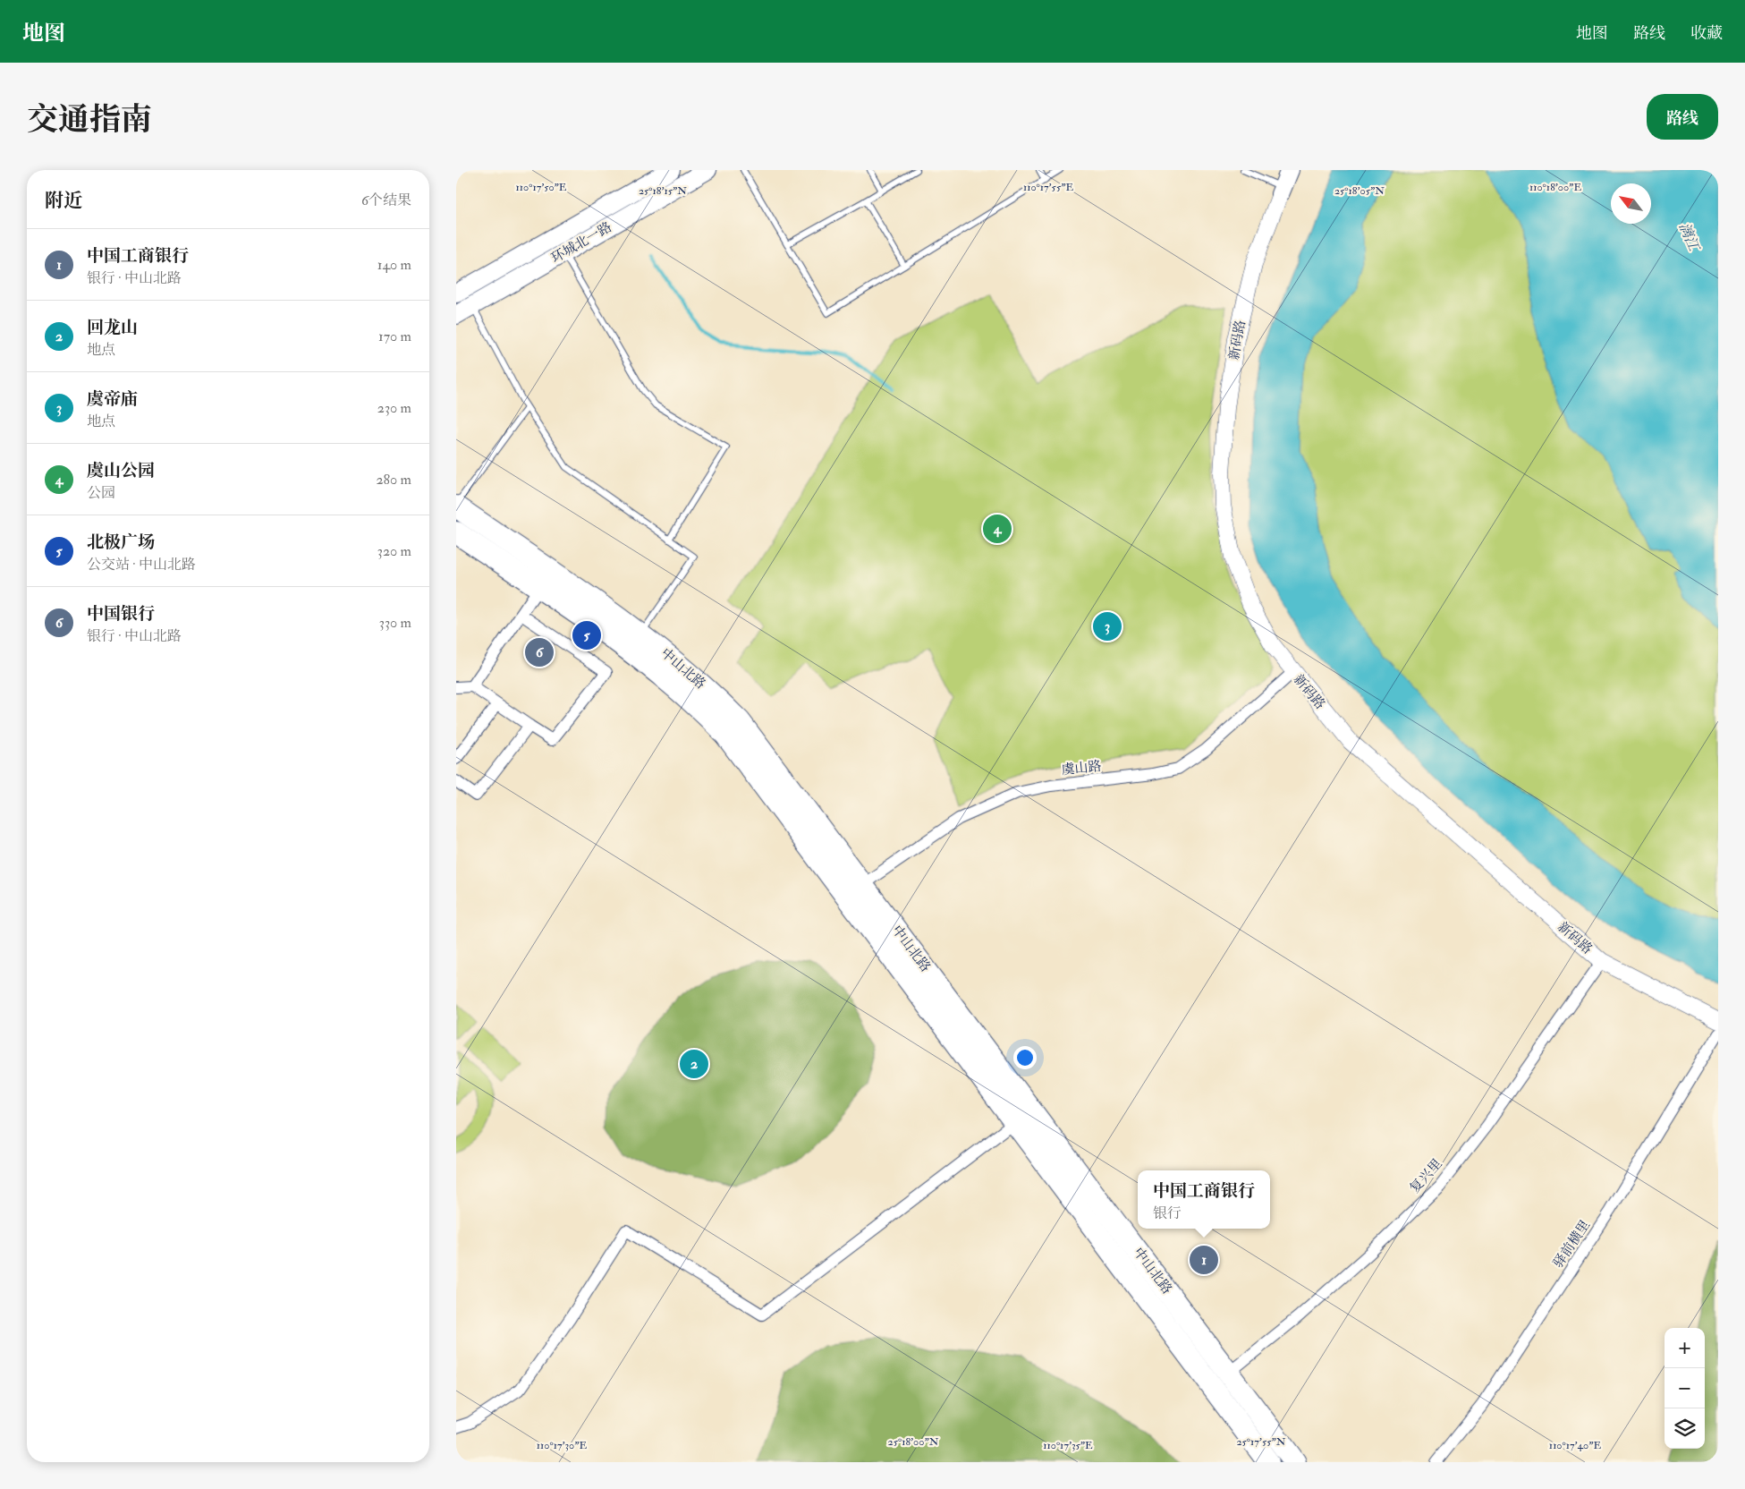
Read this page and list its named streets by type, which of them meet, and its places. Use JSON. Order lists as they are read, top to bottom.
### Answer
{
  "streets": {
    "highway": ["中山北路"],
    "main road": ["环城北一路"],
    "street": [
      "新码路",
      "虞山路",
      "复兴里",
      "驿前横里"
    ]
  },
  "crossings": [
    ["新码路", "虞山路"],
    ["新码路", "复兴里"],
    ["中山北路", "虞山路"],
    ["中山北路", "复兴里"]
  ],
  "water": ["漓江"],
  "north": "top left",
  "page": {
    "header": "地图",
    "nav": ["地图", "路线", "收藏"],
    "title": "交通指南",
    "buttons": "路线",
    "heading": ["附近", "6个结果"],
    "list": [
      {
        "mark": "1",
        "name": "中国工商银行",
        "note": "银行 · 中山北路",
        "value": "140 m"
      },
      {
        "mark": "2",
        "name": "回龙山",
        "note": "地点",
        "value": "170 m"
      },
      {
        "mark": "3",
        "name": "虞帝庙",
        "note": "地点",
        "value": "230 m"
      },
      {
        "mark": "4",
        "name": "虞山公园",
        "note": "公园",
        "value": "280 m"
      },
      {
        "mark": "5",
        "name": "北极广场",
        "note": "公交站 · 中山北路",
        "value": "320 m"
      },
      {
        "mark": "6",
        "name": "中国银行",
        "note": "银行 · 中山北路",
        "value": "330 m"
      }
    ],
    "pins": [
      "4",
      "3",
      "5",
      "6",
      "2",
      "1"
    ],
    "popup": ["中国工商银行", "银行"],
    "map_buttons": ["+", "−"]
  },
  "coordinates": [
    "110°18'00\"E",
    "110°17'55\"E",
    "110°17'50\"E",
    "25°18'15\"N",
    "25°18'05\"N",
    "25°18'00\"N",
    "25°17'55\"N",
    "110°17'30\"E",
    "110°17'35\"E",
    "110°17'40\"E"
  ]
}
